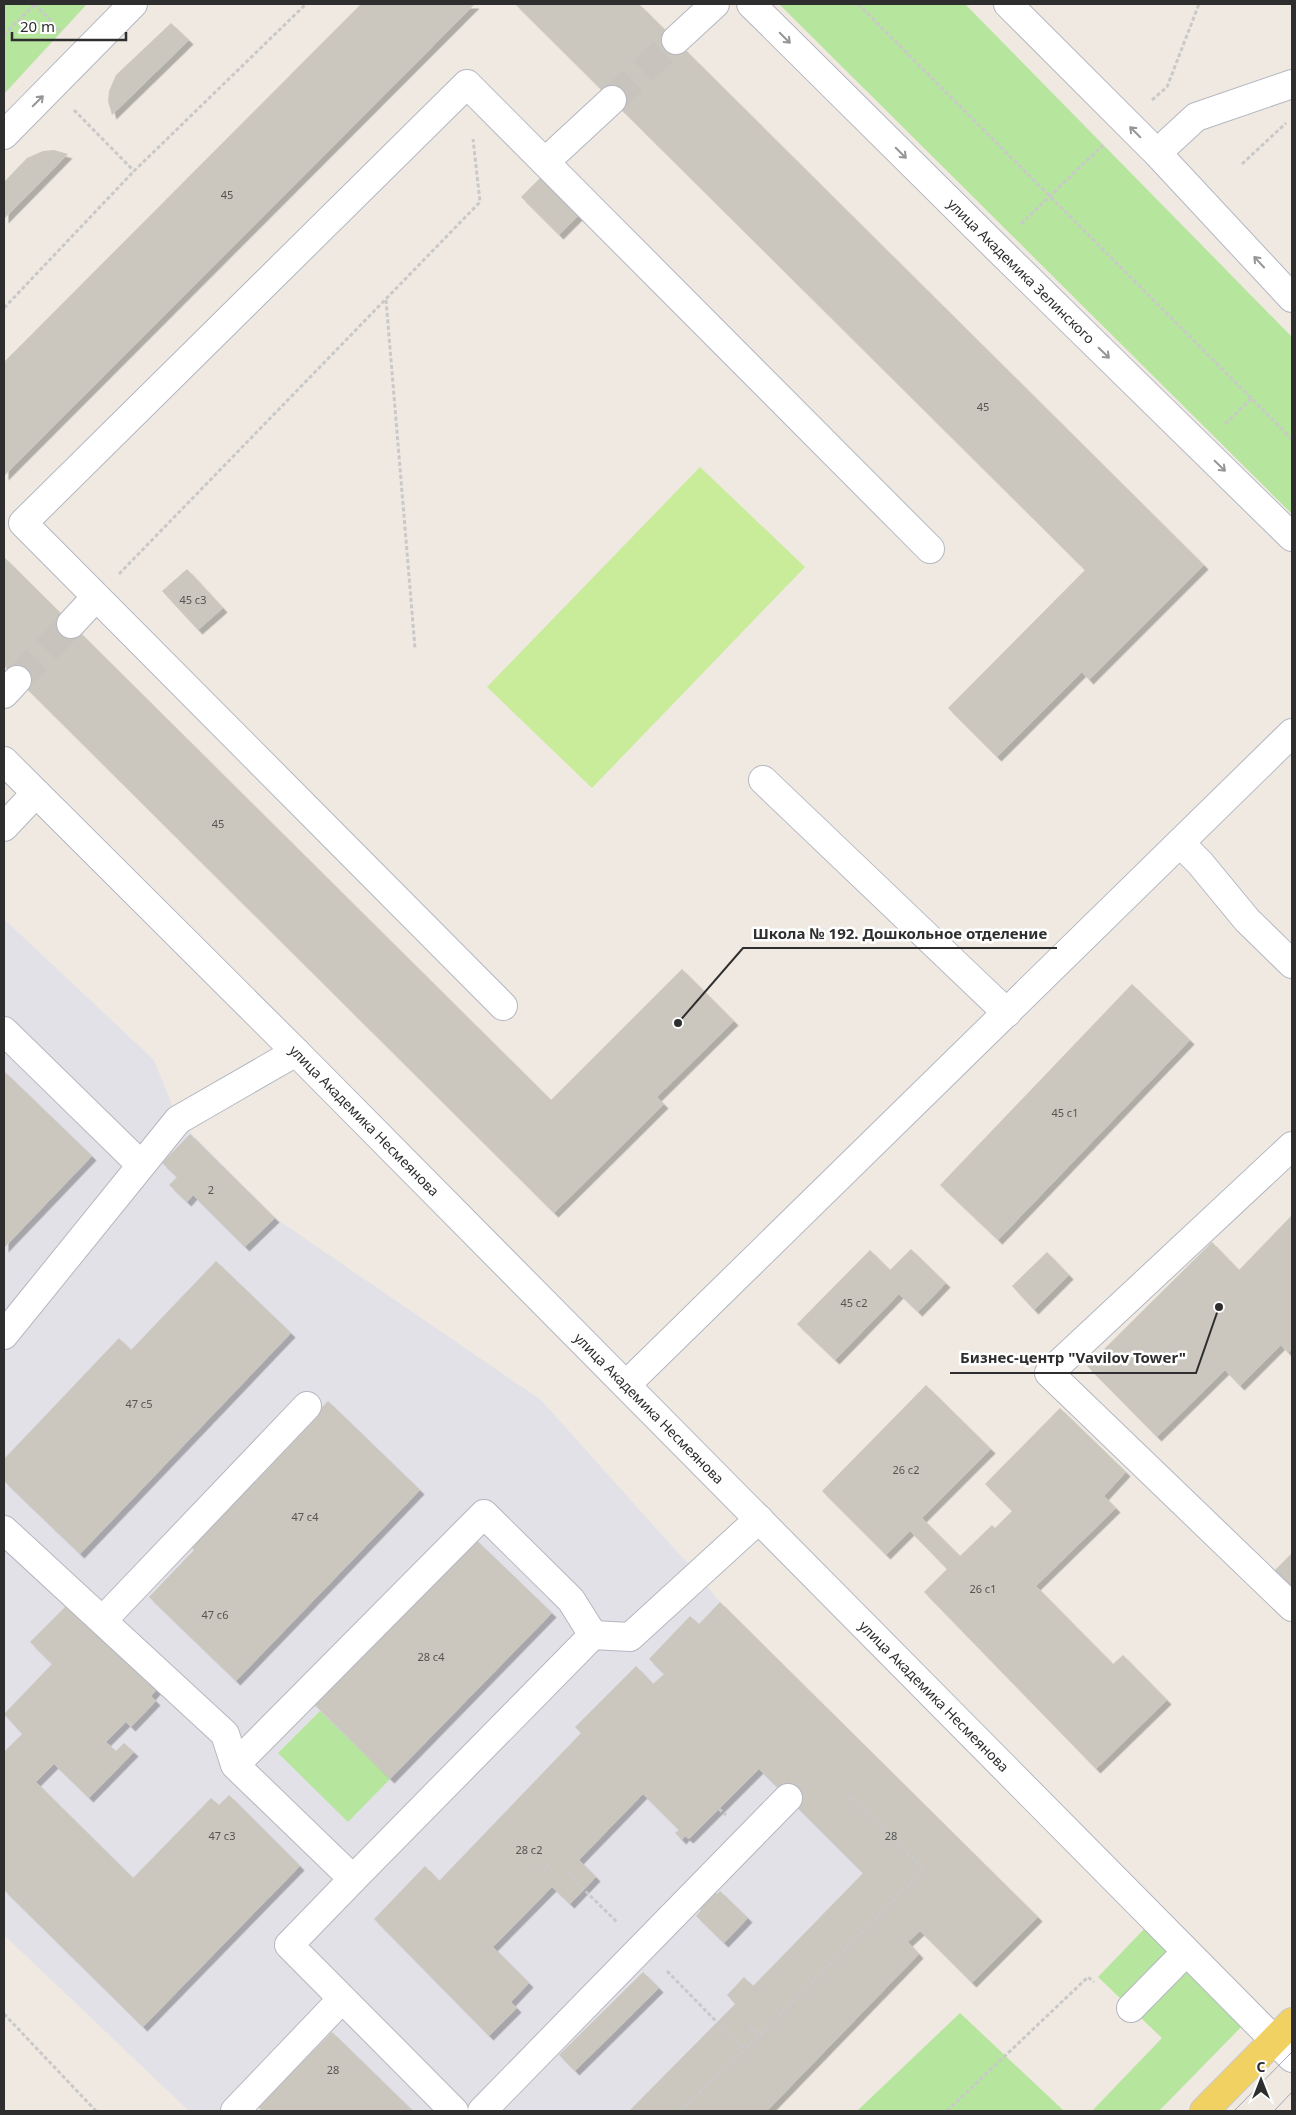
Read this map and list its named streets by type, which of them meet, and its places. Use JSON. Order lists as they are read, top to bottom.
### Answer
{
  "streets": {
    "street": ["улица Академика Зелинского", "улица Академика Несмеянова"]
  },
  "places": ["Школа № 192. Дошкольное отделение", "Бизнес-центр \"Vavilov Tower\""],
  "house_numbers": [
    "45",
    "45",
    "45 с3",
    "45",
    "45 с1",
    "2",
    "45 с2",
    "47 с5",
    "26 с2",
    "47 с4",
    "26 с1",
    "47 с6",
    "28 с4",
    "47 с3",
    "28",
    "28 с2",
    "28"
  ],
  "scale_bar": "20 m",
  "north": "top"
}
